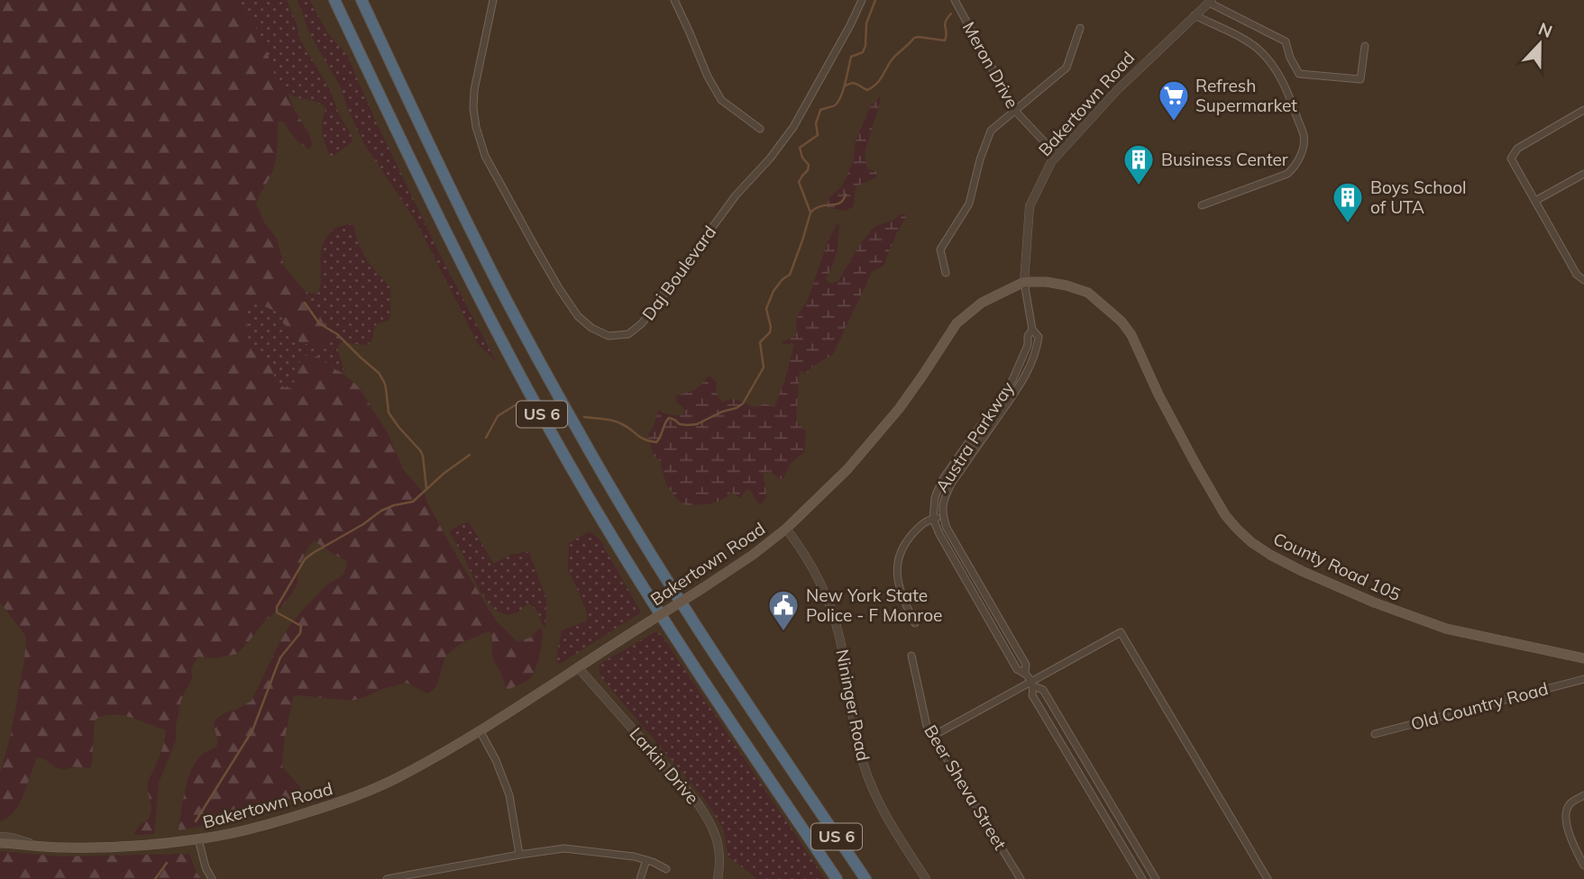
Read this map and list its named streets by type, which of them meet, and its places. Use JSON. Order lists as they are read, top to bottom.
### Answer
{
  "streets": {
    "highway": ["US 6"],
    "main road": ["Bakertown Road", "County Road 105"],
    "street": [
      "Meron Drive",
      "Daj Boulevard",
      "Austra Parkway",
      "Nininger Road",
      "Old Country Road",
      "Larkin Drive",
      "Beer Sheva Street"
    ]
  },
  "crossings": [
    ["Meron Drive", "Bakertown Road"],
    ["Bakertown Road", "Austra Parkway"],
    ["Bakertown Road", "County Road 105"],
    ["Bakertown Road", "Nininger Road"],
    ["Bakertown Road", "Larkin Drive"],
    ["Austra Parkway", "County Road 105"]
  ],
  "places": {
    "supermarket": ["Refresh Supermarket"],
    "building": ["Business Center", "Boys School of UTA"],
    "public building": ["New York State Police - F Monroe"]
  },
  "north": "top"
}
